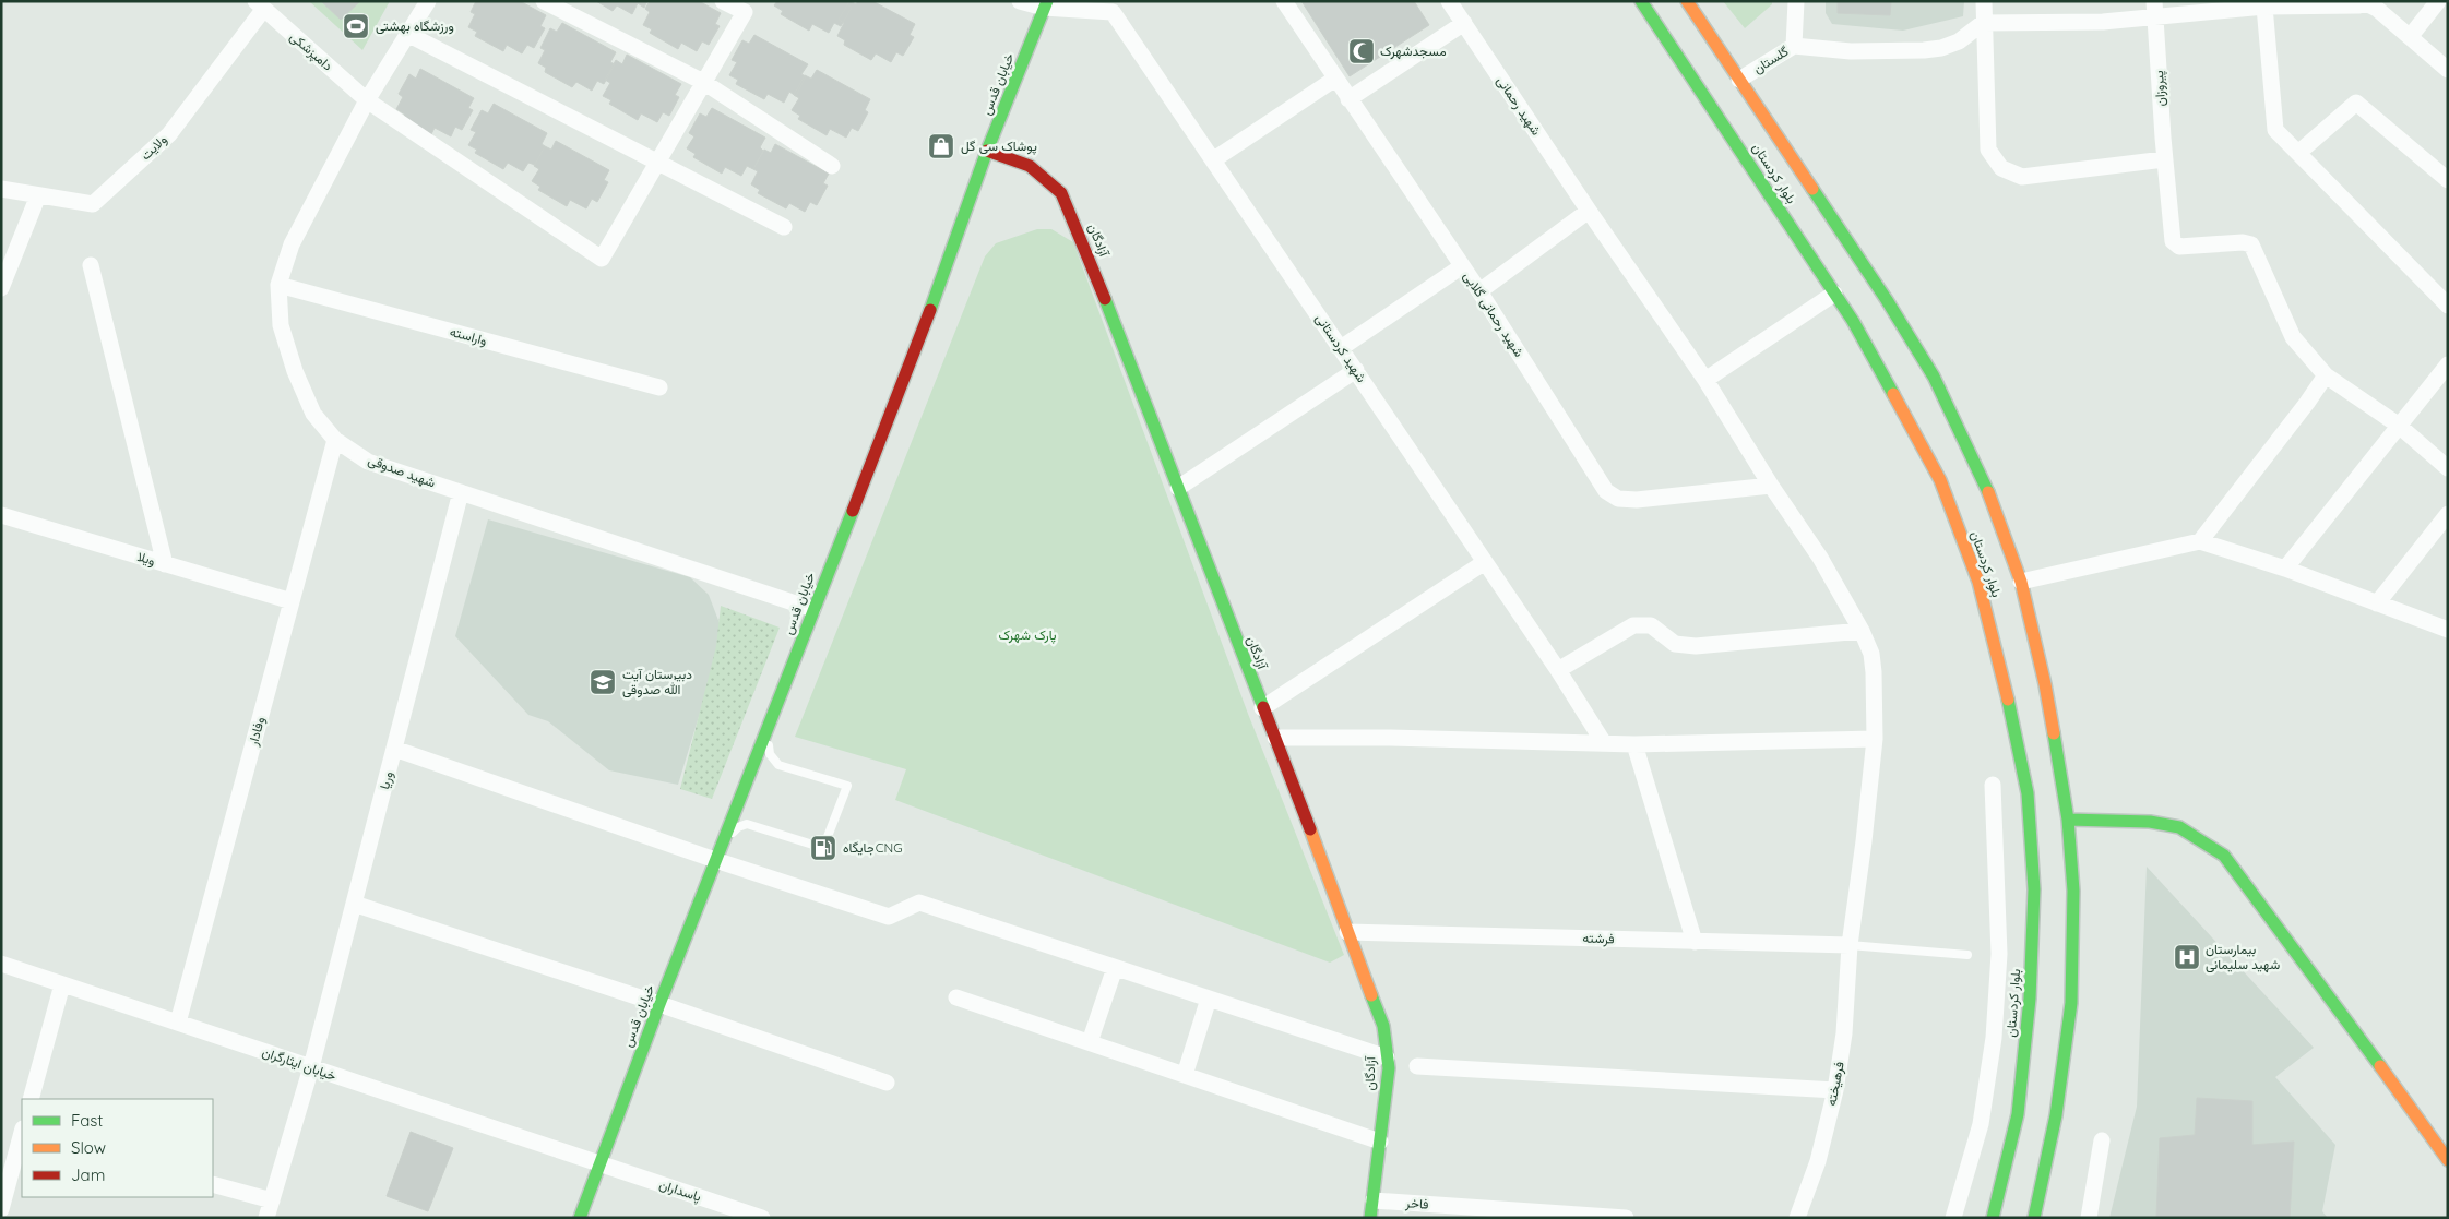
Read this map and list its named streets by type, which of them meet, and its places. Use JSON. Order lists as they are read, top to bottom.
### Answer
{
  "streets": {
    "main road": ["خیابان قدس", "بلوار کردستان", "آزادگان"],
    "street": [
      "دامپزشکی",
      "گلستان",
      "پیروزان",
      "شهید رحمانی",
      "ولایت",
      "شهید رحمانی گلابی",
      "واراسته",
      "شهید کردستانی",
      "شهید صدوقی",
      "ویلا",
      "وفادار",
      "وریا",
      "فرشته",
      "خیابان ایثارگران",
      "فرهیخته",
      "پاسداران",
      "فاخر"
    ]
  },
  "crossings": [
    ["دامپزشکی", "ولایت"],
    ["دامپزشکی", "شهید صدوقی"],
    ["گلستان", "بلوار کردستان"],
    ["خیابان قدس", "آزادگان"],
    ["خیابان قدس", "شهید کردستانی"],
    ["خیابان قدس", "شهید صدوقی"],
    ["خیابان قدس", "خیابان ایثارگران"],
    ["خیابان قدس", "پاسداران"],
    ["شهید رحمانی", "شهید رحمانی گلابی"],
    ["شهید رحمانی", "فرهیخته"],
    ["آزادگان", "فرشته"],
    ["آزادگان", "فاخر"],
    ["شهید رحمانی گلابی", "فرهیخته"],
    ["واراسته", "شهید صدوقی"],
    ["شهید صدوقی", "وفادار"],
    ["شهید صدوقی", "وریا"],
    ["ویلا", "وفادار"],
    ["وفادار", "خیابان ایثارگران"],
    ["وریا", "خیابان ایثارگران"],
    ["فرشته", "فرهیخته"],
    ["خیابان ایثارگران", "پاسداران"]
  ],
  "parks": ["پارک شهرک"],
  "places": {
    "sports": ["ورزشگاه بهشتی"],
    "mosque": ["مسجدشهرک"],
    "shop": ["پوشاک سی گل"],
    "school or university": ["دبیرستان آیت الله صدوقی"],
    "fuel station": ["جایگاهCNG"],
    "hospital": ["بیمارستان شهید سلیمانی"]
  },
  "legend": ["Fast", "Slow", "Jam"]
}
